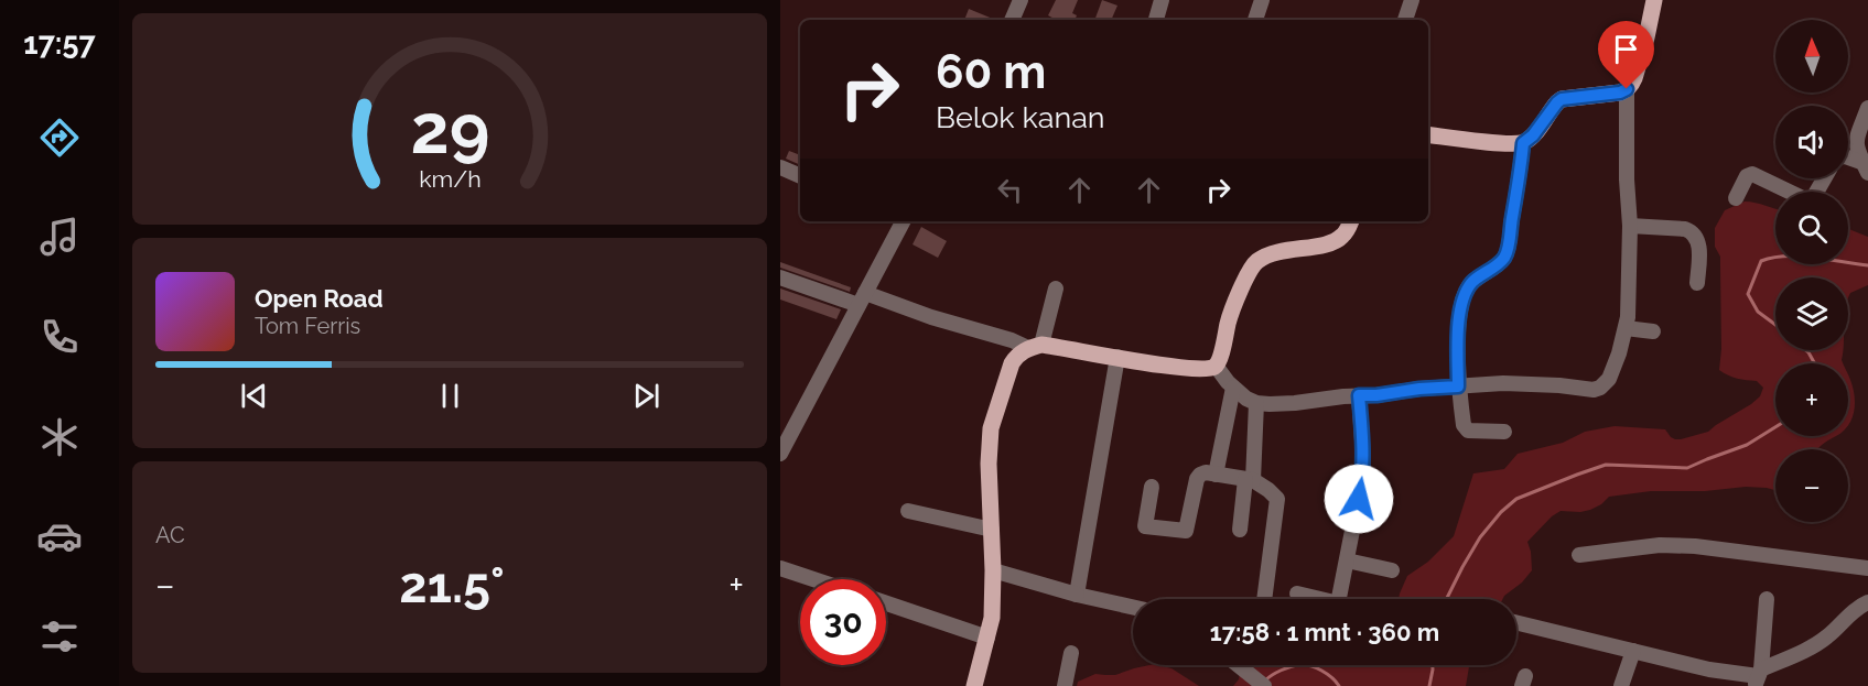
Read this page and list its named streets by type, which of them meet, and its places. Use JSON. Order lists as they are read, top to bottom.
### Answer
{
  "north": "top",
  "page": {
    "tabs": "17:57",
    "map_buttons": ["+", "−"],
    "turn": ["60 m", "Belok kanan"],
    "song": ["Open Road", "Tom Ferris"],
    "tile": "AC",
    "heat": ["−", "21.5°", "+"],
    "limit": "30",
    "trip": "17:58 · 1 mnt · 360 m",
    "gauge": ["29", "km/h"]
  }
}
